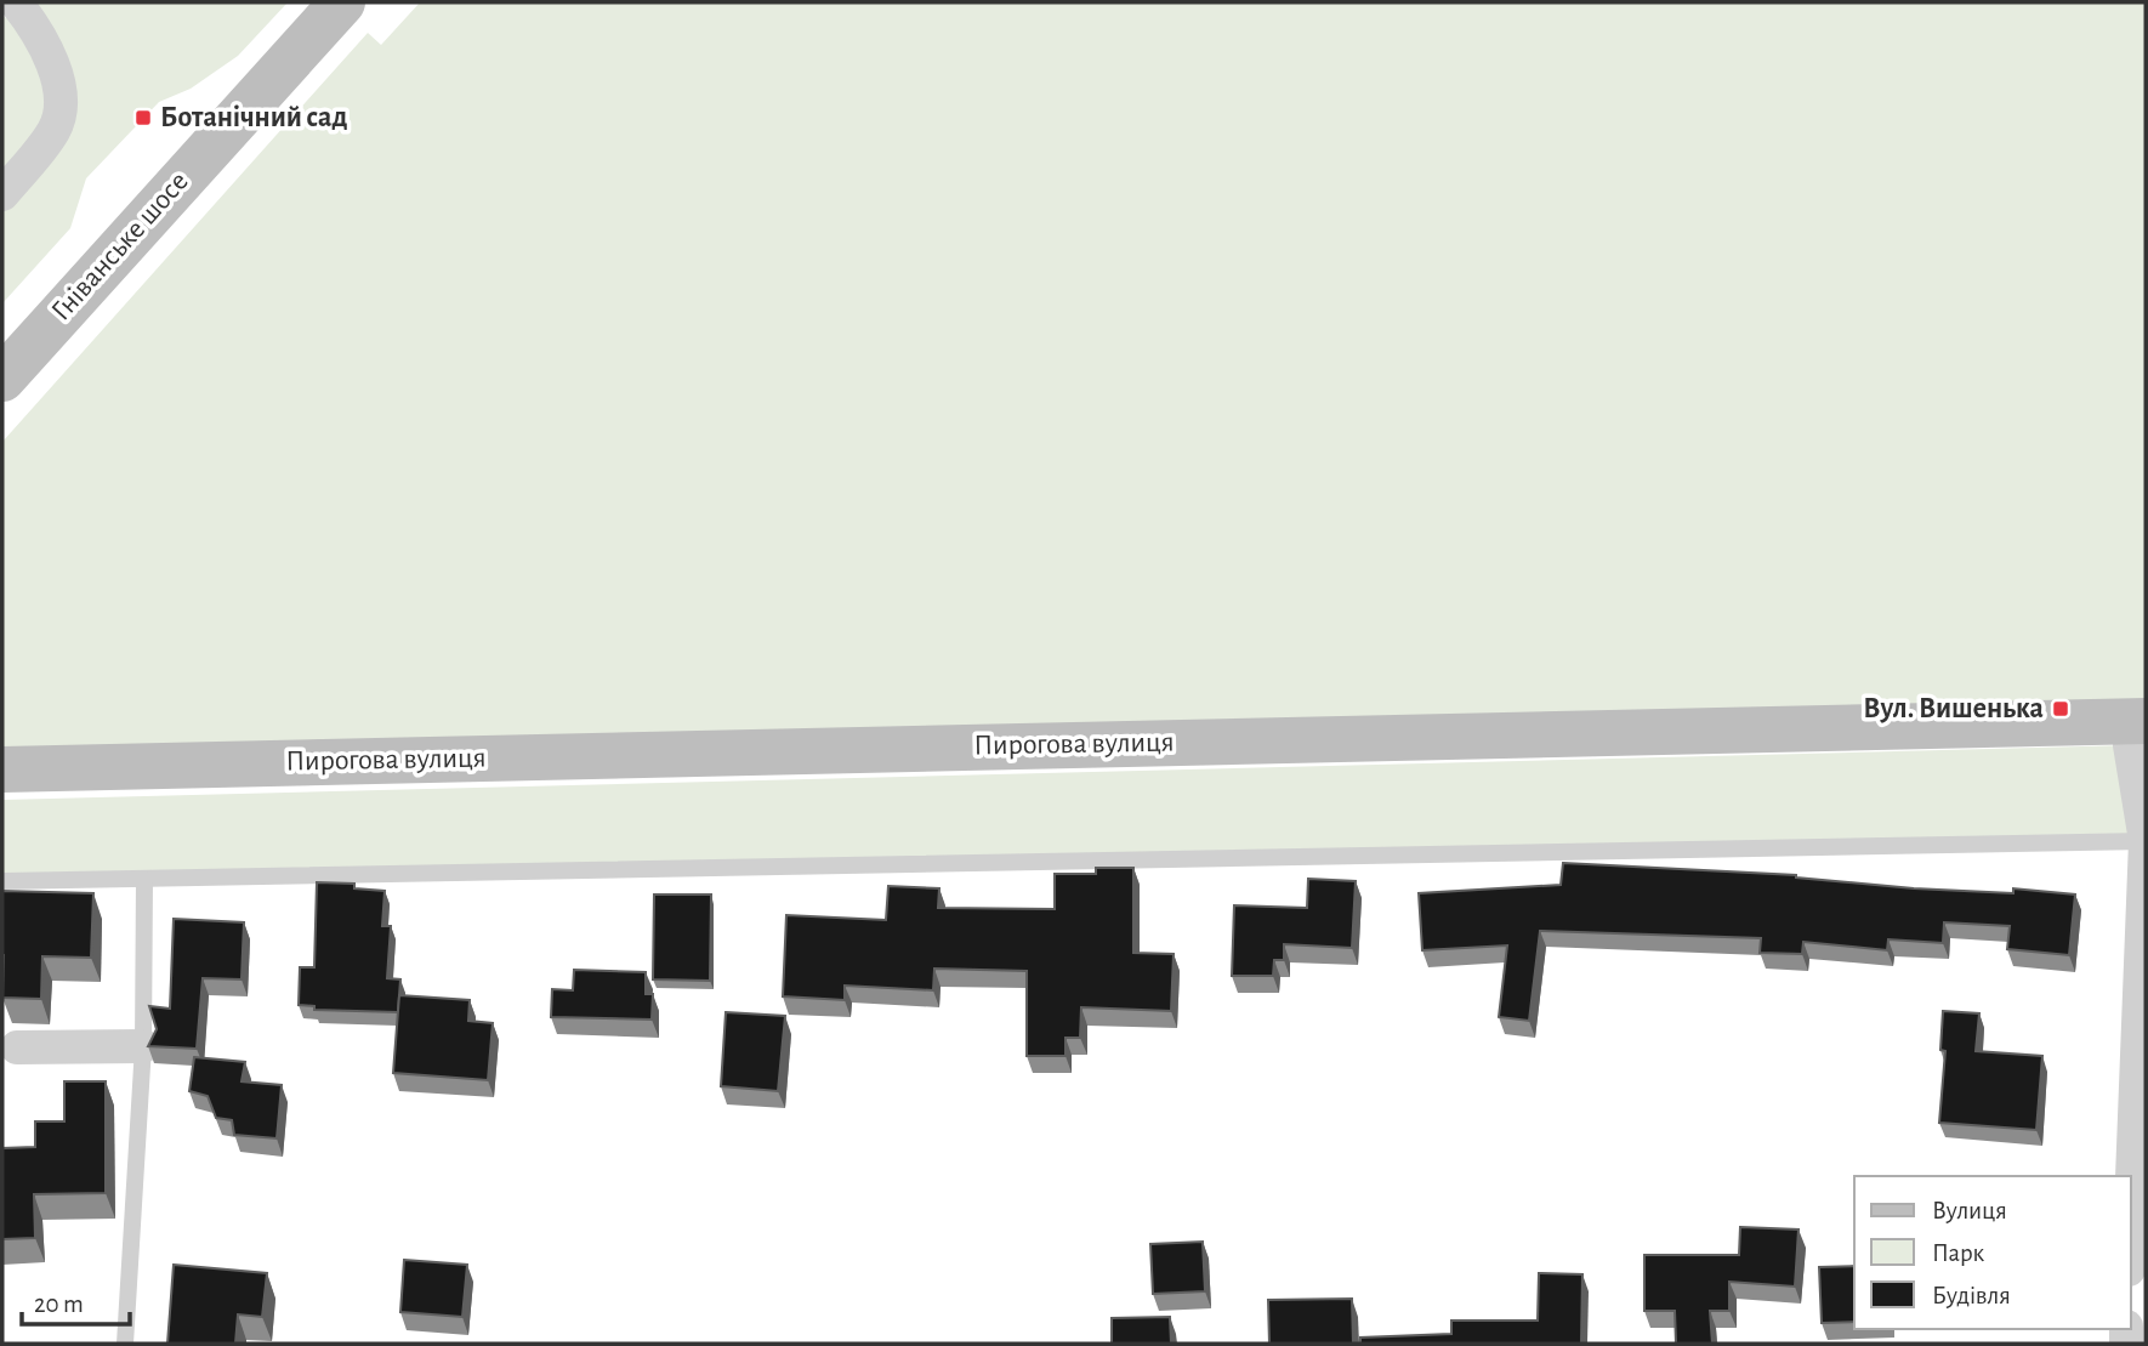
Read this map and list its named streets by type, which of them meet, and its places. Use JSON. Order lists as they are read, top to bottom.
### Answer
{
  "streets": {
    "main road": ["Гніванське шосе", "Пирогова вулиця"]
  },
  "places": {
    "transit": ["Ботанічний сад", "Вул. Вишенька"]
  },
  "legend": ["Вулиця", "Парк", "Будівля"],
  "scale_bar": "20 m"
}
